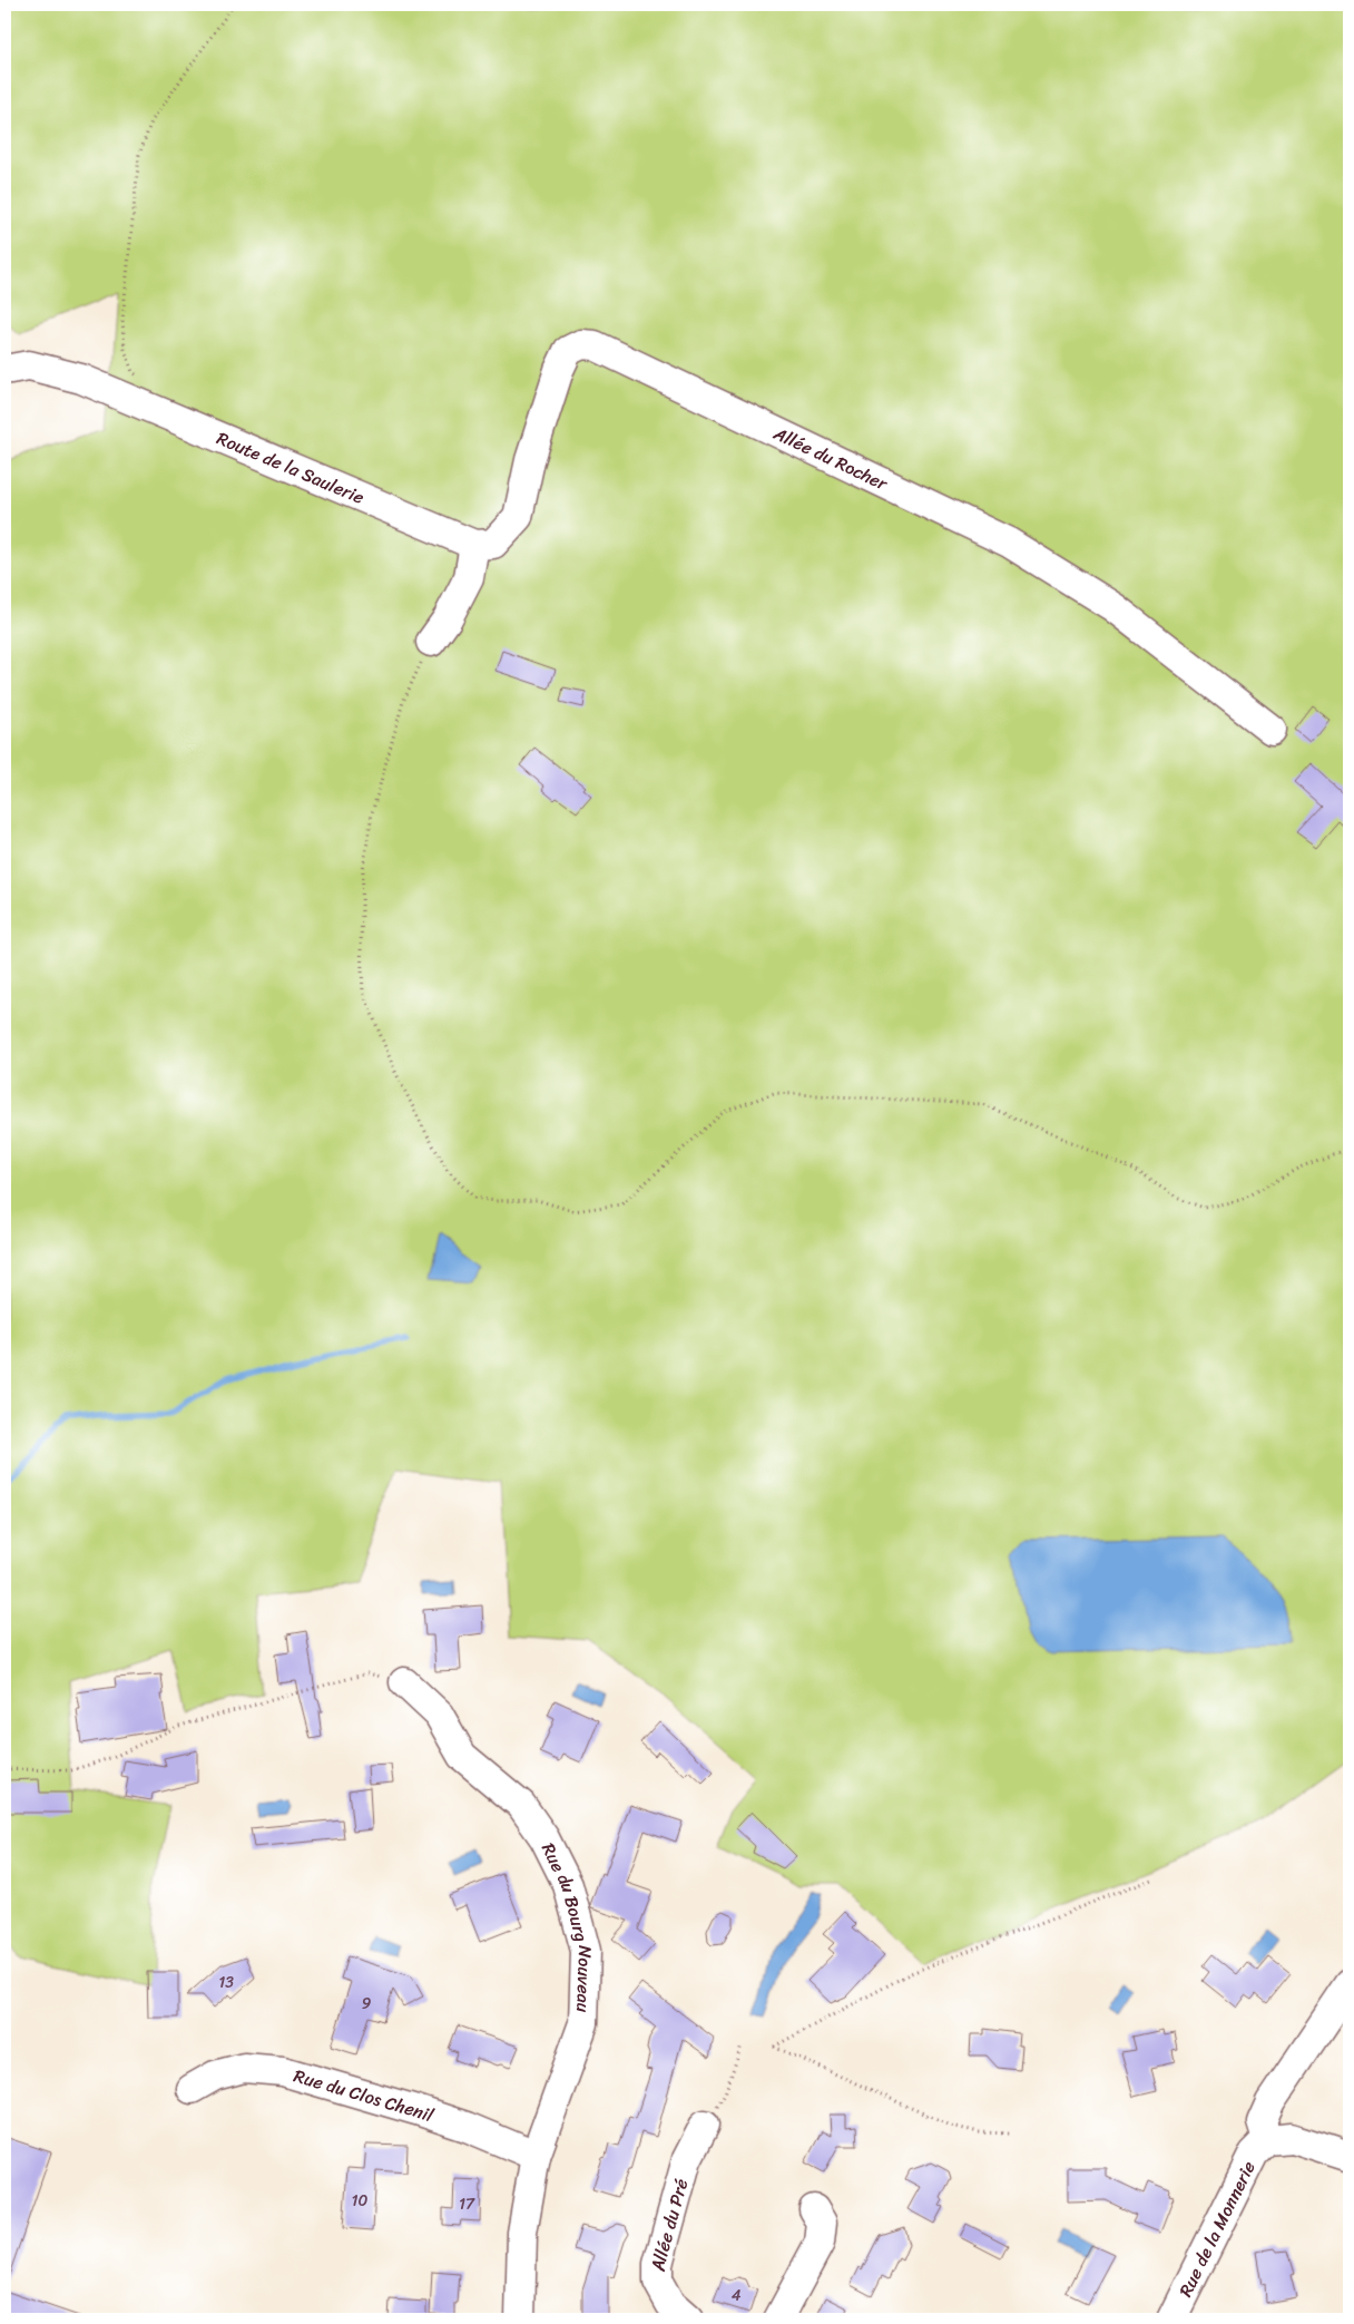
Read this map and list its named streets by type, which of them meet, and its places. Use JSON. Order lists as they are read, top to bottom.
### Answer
{
  "streets": {
    "street": [
      "Allée du Rocher",
      "Route de la Saulerie",
      "Rue du Bourg Nouveau",
      "Rue du Clos Chenil",
      "Allée du Pré",
      "Rue de la Monnerie"
    ]
  },
  "crossings": [
    ["Allée du Rocher", "Route de la Saulerie"],
    ["Rue du Bourg Nouveau", "Rue du Clos Chenil"]
  ],
  "house_numbers": [
    "13",
    "9",
    "10",
    "17",
    "4"
  ]
}
